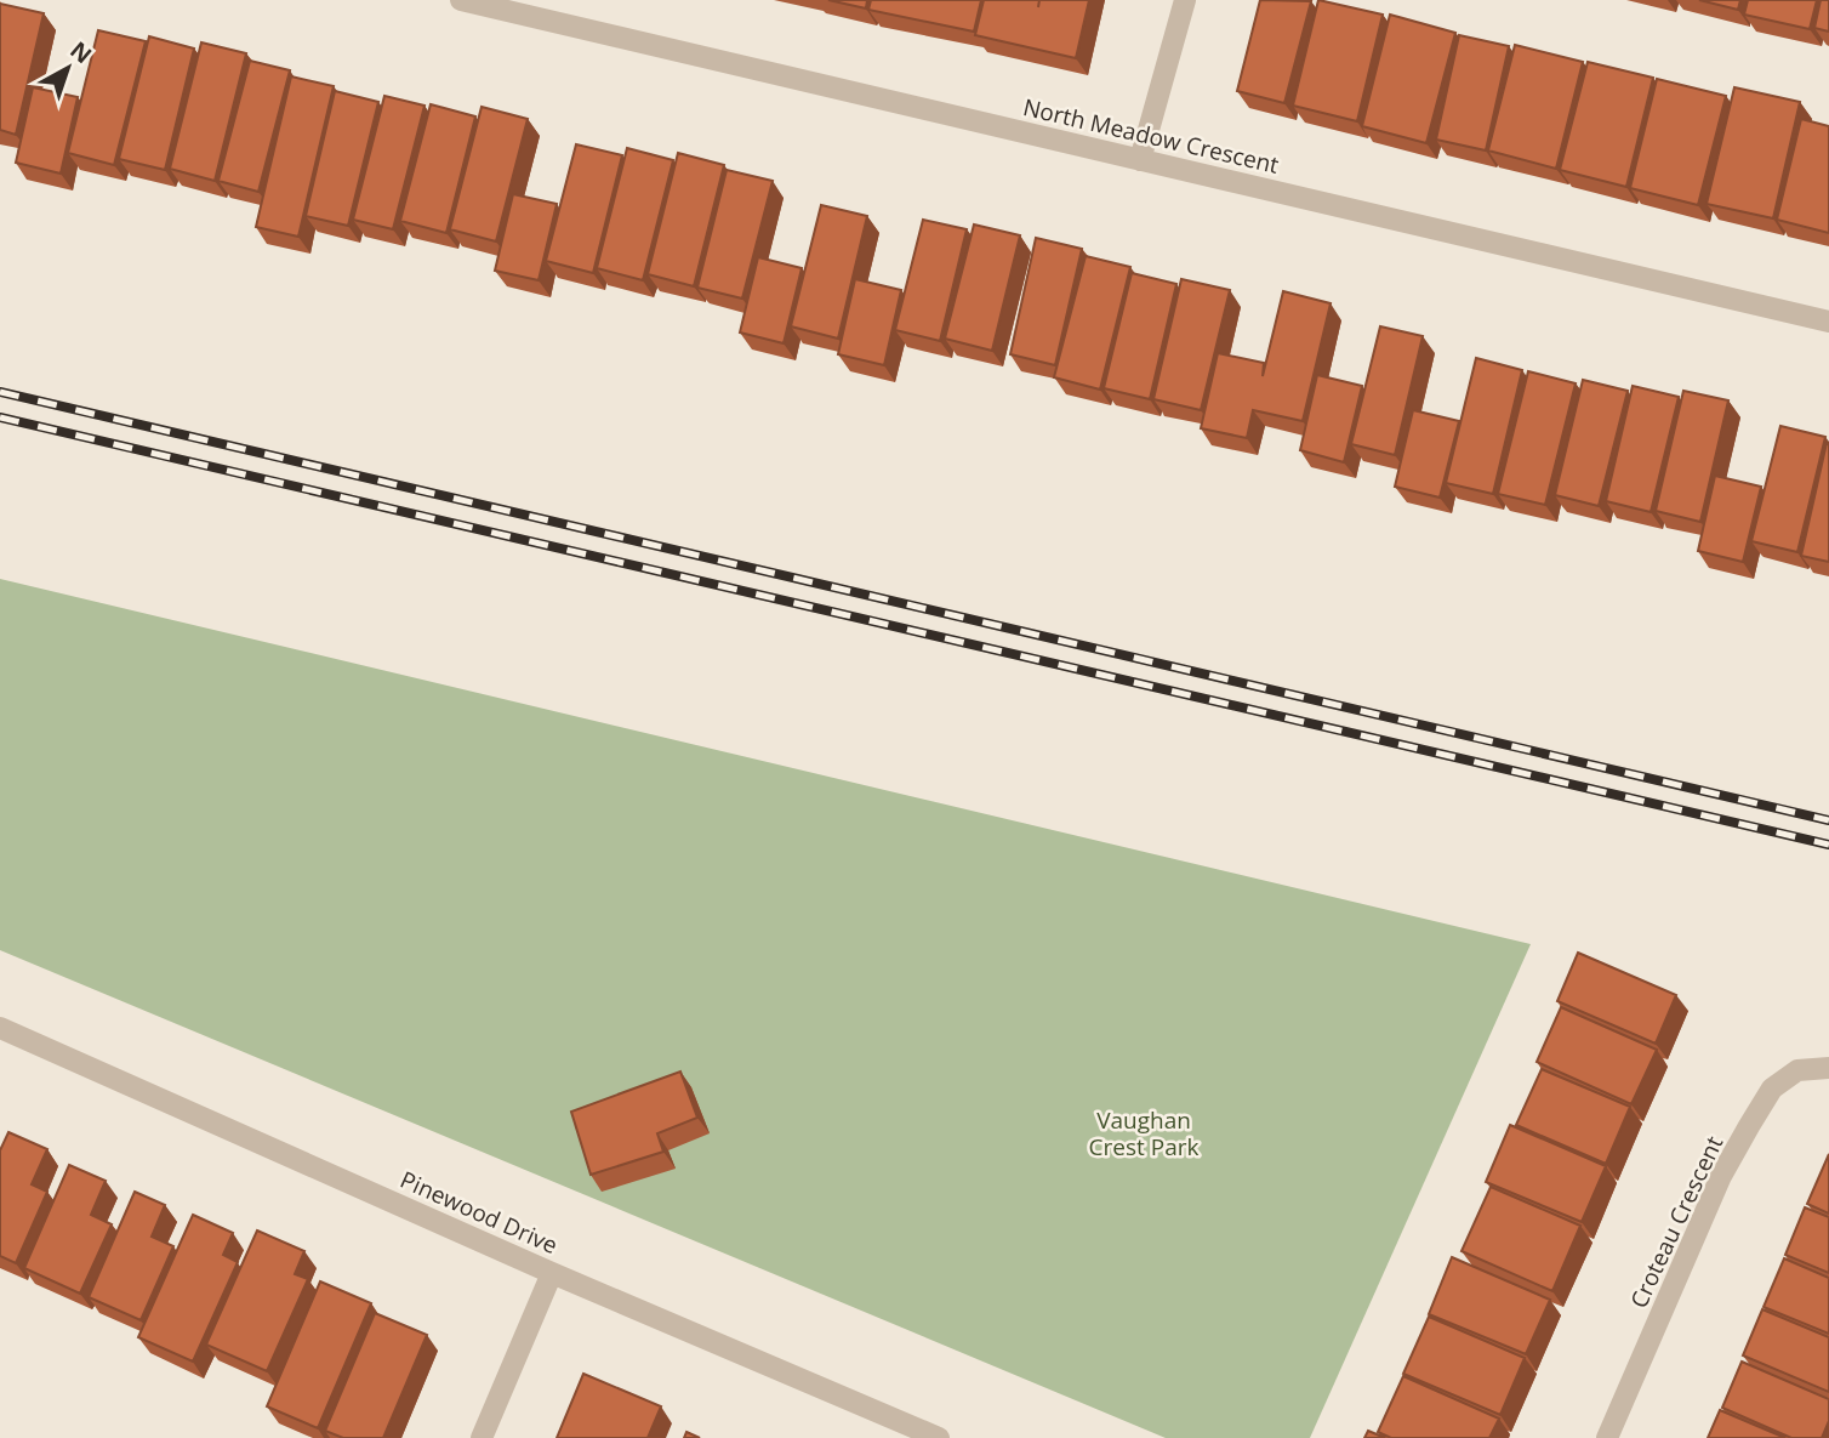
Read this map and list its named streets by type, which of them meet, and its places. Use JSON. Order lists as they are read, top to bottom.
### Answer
{
  "streets": {
    "street": ["North Meadow Crescent", "Pinewood Drive", "Croteau Crescent"]
  },
  "parks": ["Vaughan Crest Park"],
  "north": "top right"
}
